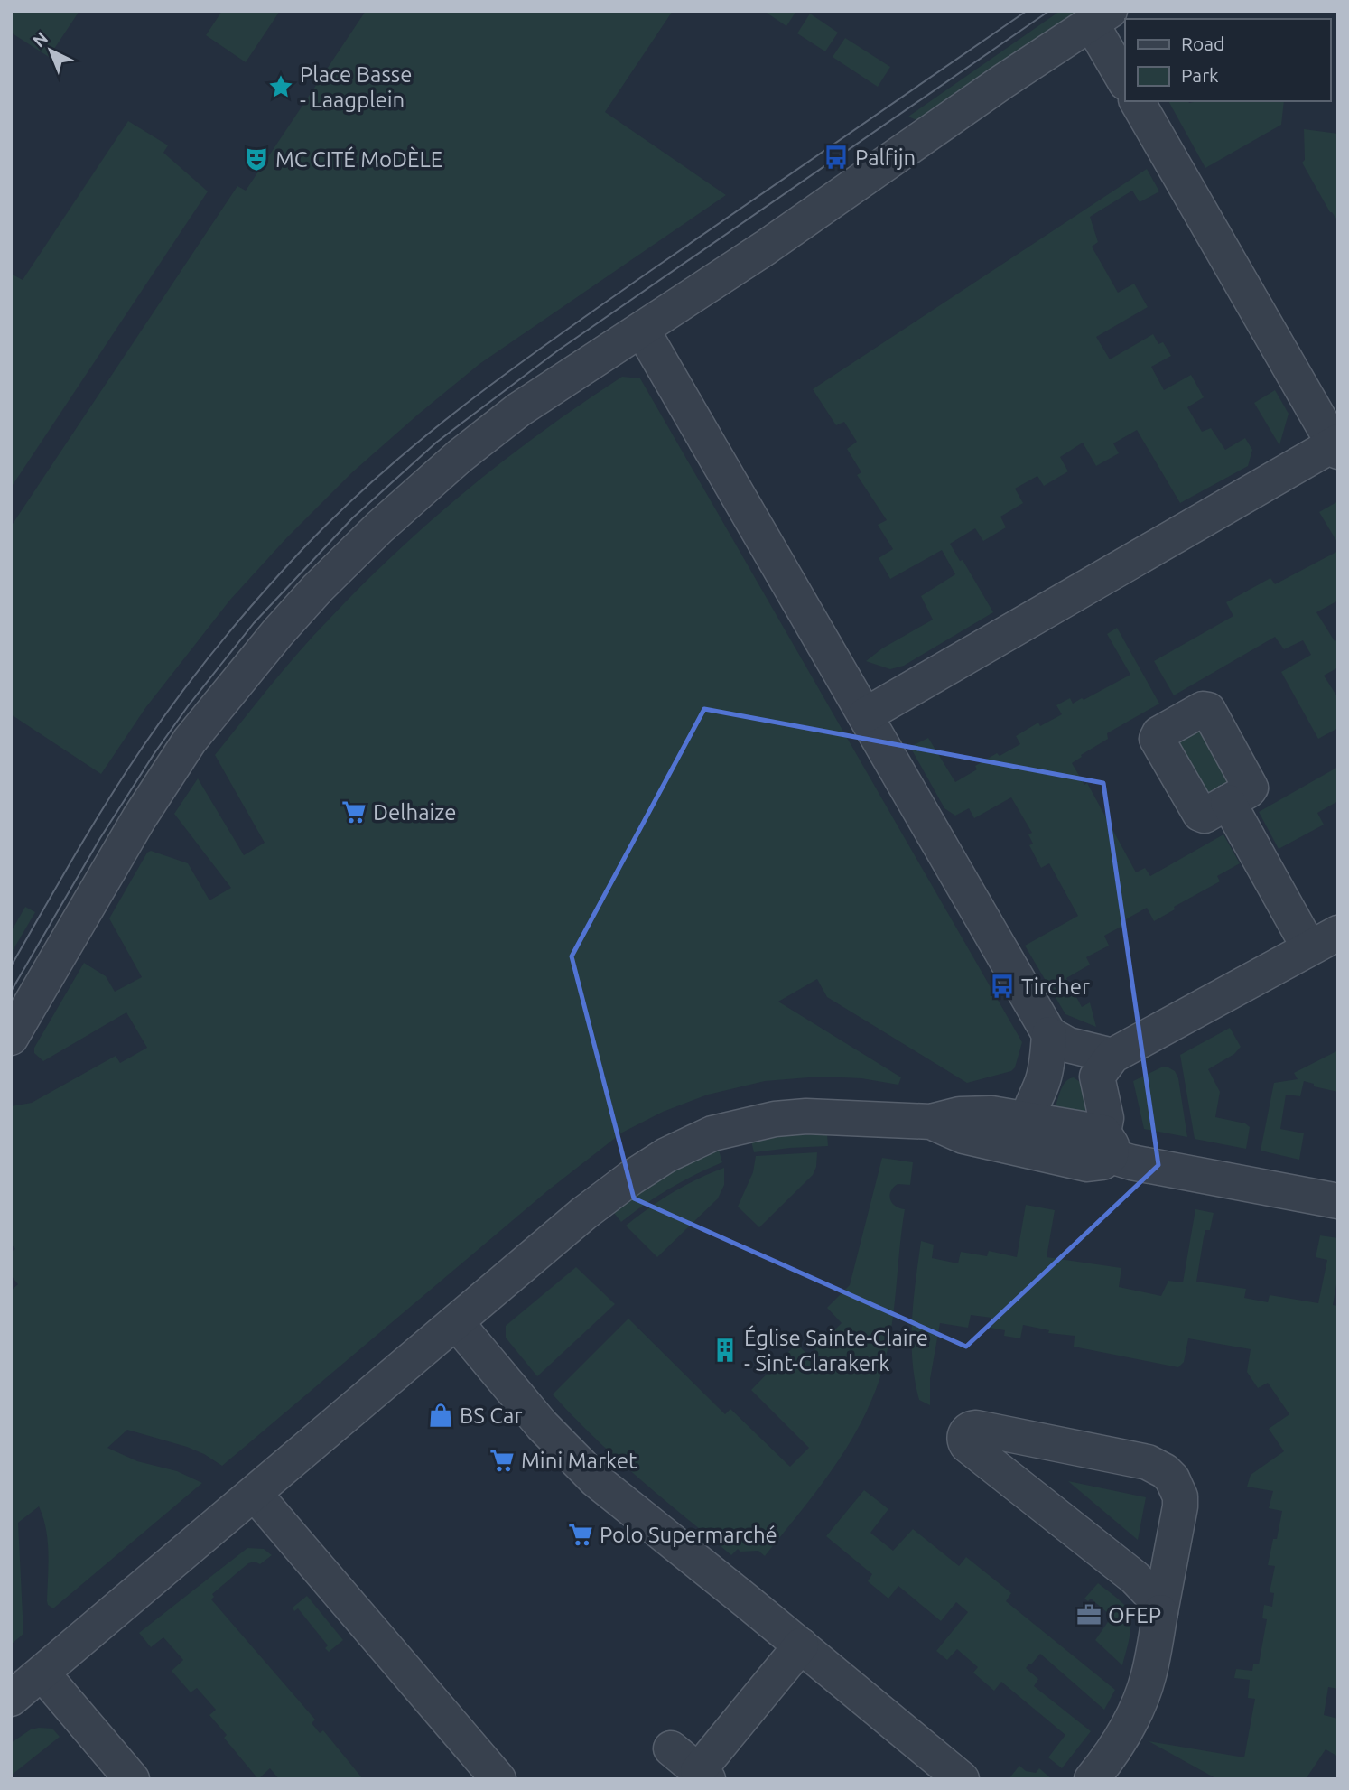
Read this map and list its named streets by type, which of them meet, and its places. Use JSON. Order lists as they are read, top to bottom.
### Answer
{
  "places": {
    "place": ["Place Basse - Laagplein"],
    "bus stop": ["Palfijn", "Tircher"],
    "theatre": ["MC CITÉ MoDÈLE"],
    "supermarket": ["Delhaize", "Mini Market", "Polo Supermarché"],
    "building": ["Église Sainte-Claire - Sint-Clarakerk"],
    "shop": ["BS Car"],
    "office": ["OFEP"]
  },
  "legend": ["Road", "Park"],
  "north": "top left"
}
